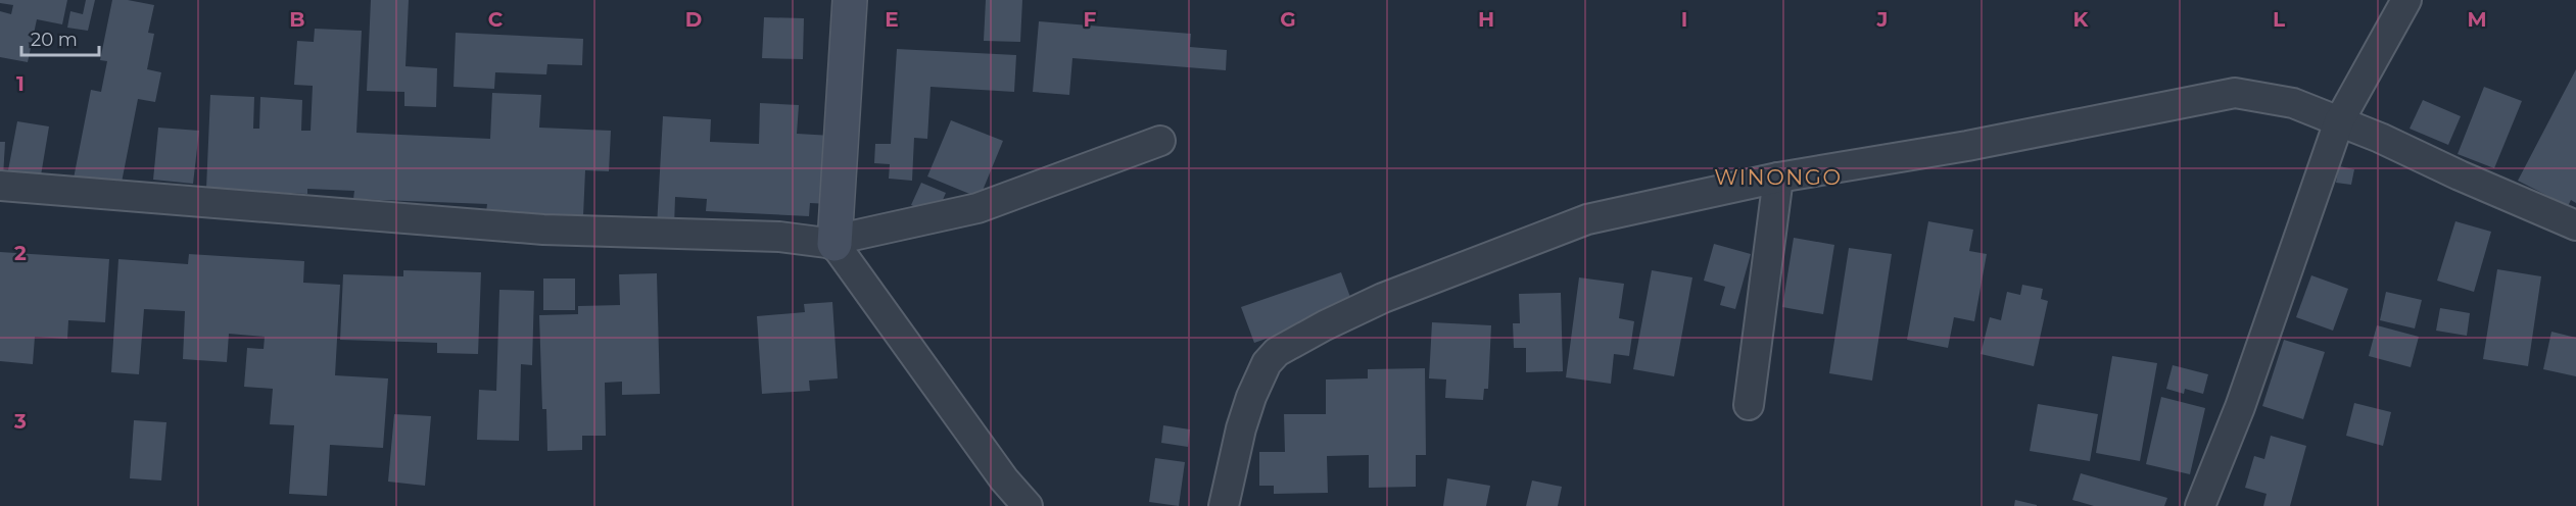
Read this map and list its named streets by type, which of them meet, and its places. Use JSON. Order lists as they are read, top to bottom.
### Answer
{
  "districts": ["WINONGO"],
  "scale_bar": "20 m",
  "grid": {
    "columns": [
      "B",
      "C",
      "D",
      "E",
      "F",
      "G",
      "H",
      "I",
      "J",
      "K",
      "L",
      "M"
    ],
    "rows": ["1", "2", "3"]
  }
}
